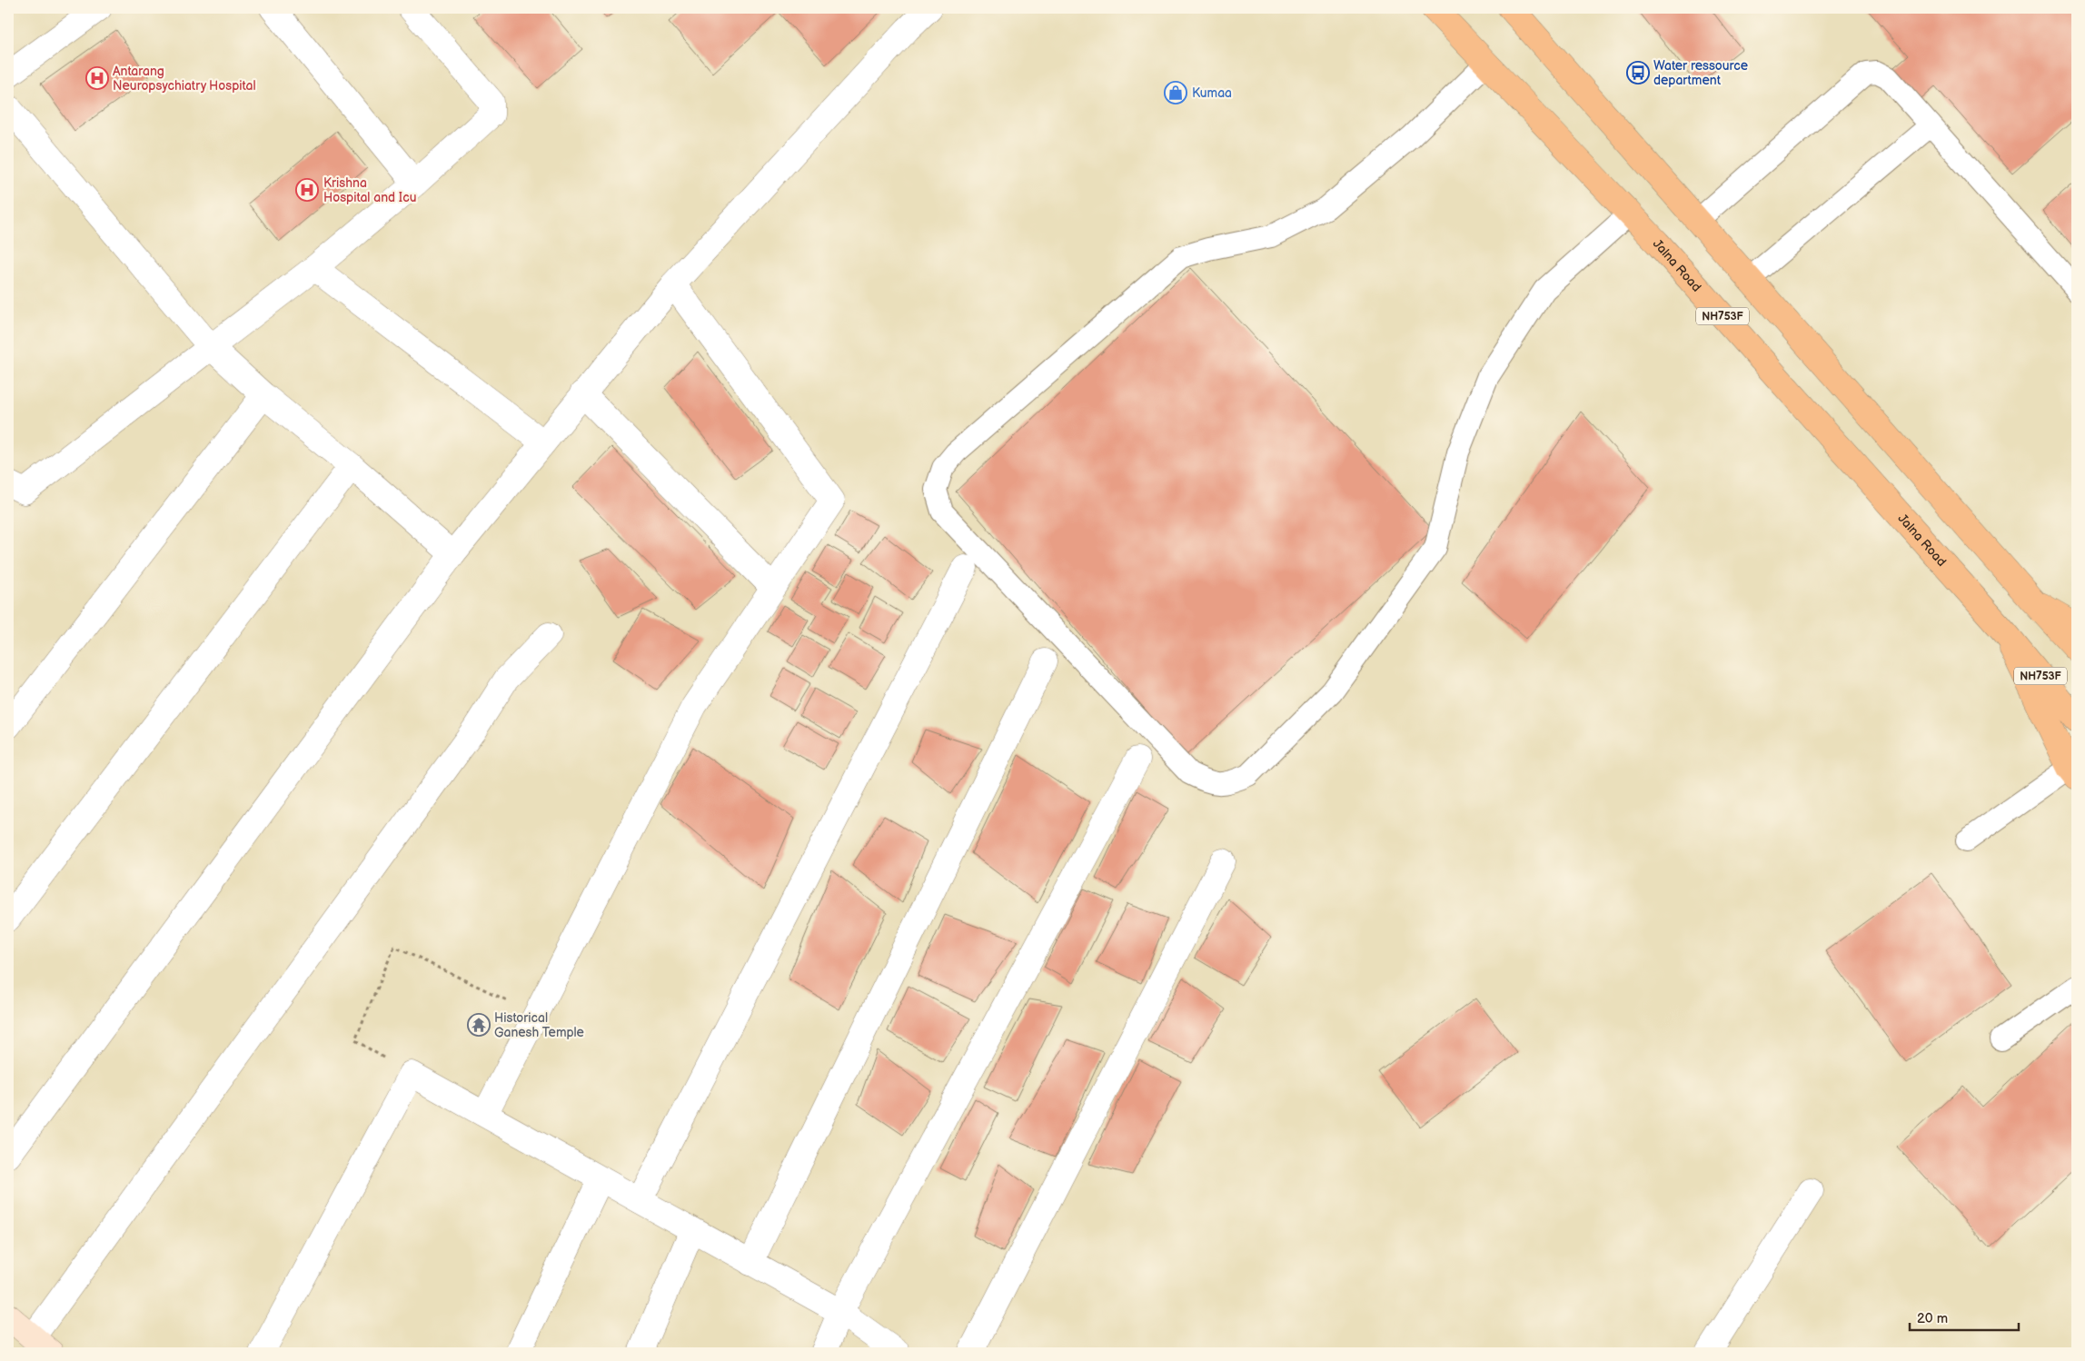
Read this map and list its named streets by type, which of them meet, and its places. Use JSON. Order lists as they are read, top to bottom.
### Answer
{
  "streets": {
    "main road": ["Jalna Road", "NH753F"]
  },
  "crossings": [
    ["Jalna Road", "NH753F"]
  ],
  "places": {
    "bus stop": ["Water ressource department"],
    "hospital": ["Antarang Neuropsychiatry Hospital", "Krishna Hospital and Icu"],
    "shop": ["Kumaa"],
    "temple": ["Historical Ganesh Temple"]
  },
  "scale_bar": "20 m"
}
